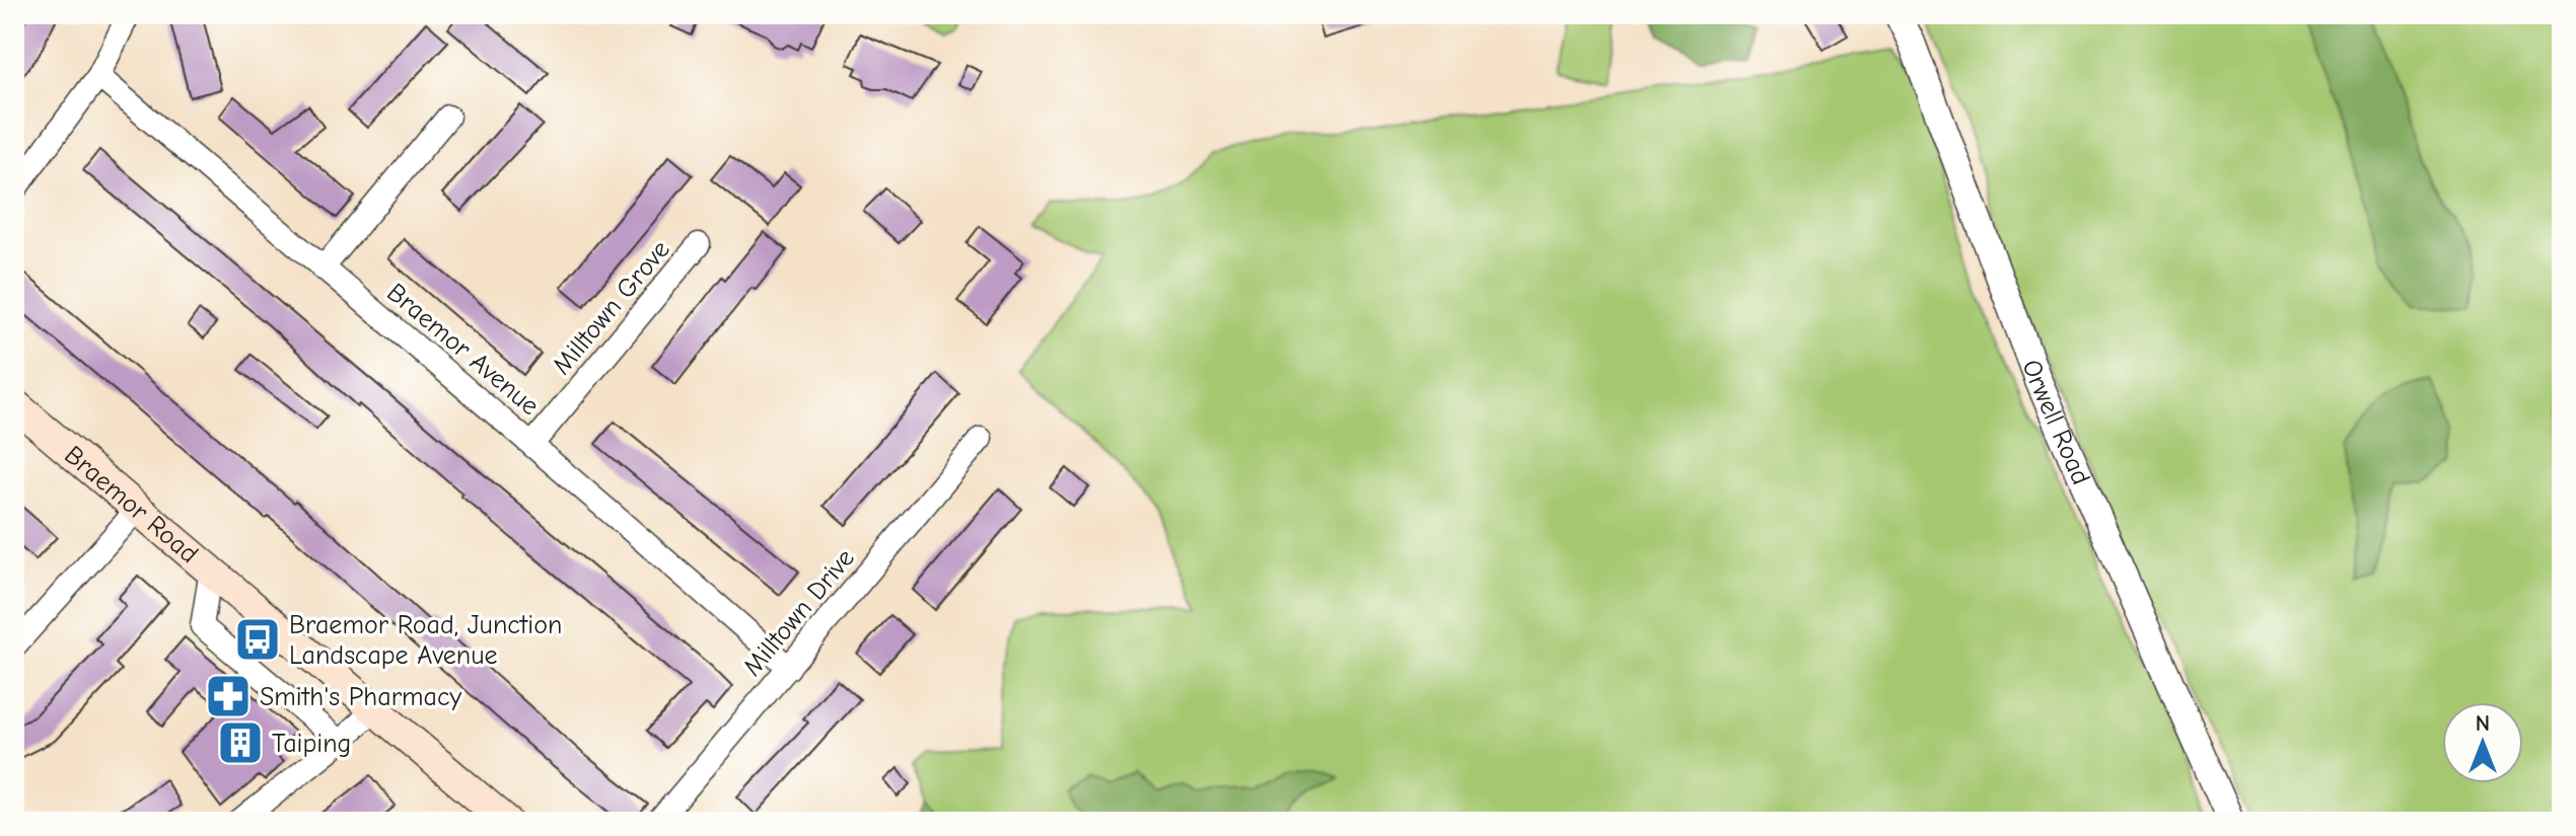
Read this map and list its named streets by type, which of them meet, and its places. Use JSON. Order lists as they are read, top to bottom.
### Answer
{
  "streets": {
    "main road": ["Braemor Road"],
    "street": [
      "Milltown Grove",
      "Braemor Avenue",
      "Orwell Road",
      "Milltown Drive"
    ]
  },
  "crossings": [
    ["Milltown Grove", "Braemor Avenue"],
    ["Braemor Avenue", "Milltown Drive"]
  ],
  "places": {
    "bus stop": ["Braemor Road, Junction Landscape Avenue"],
    "pharmacy": ["Smith's Pharmacy"],
    "building": ["Taiping"]
  },
  "north": "top"
}
